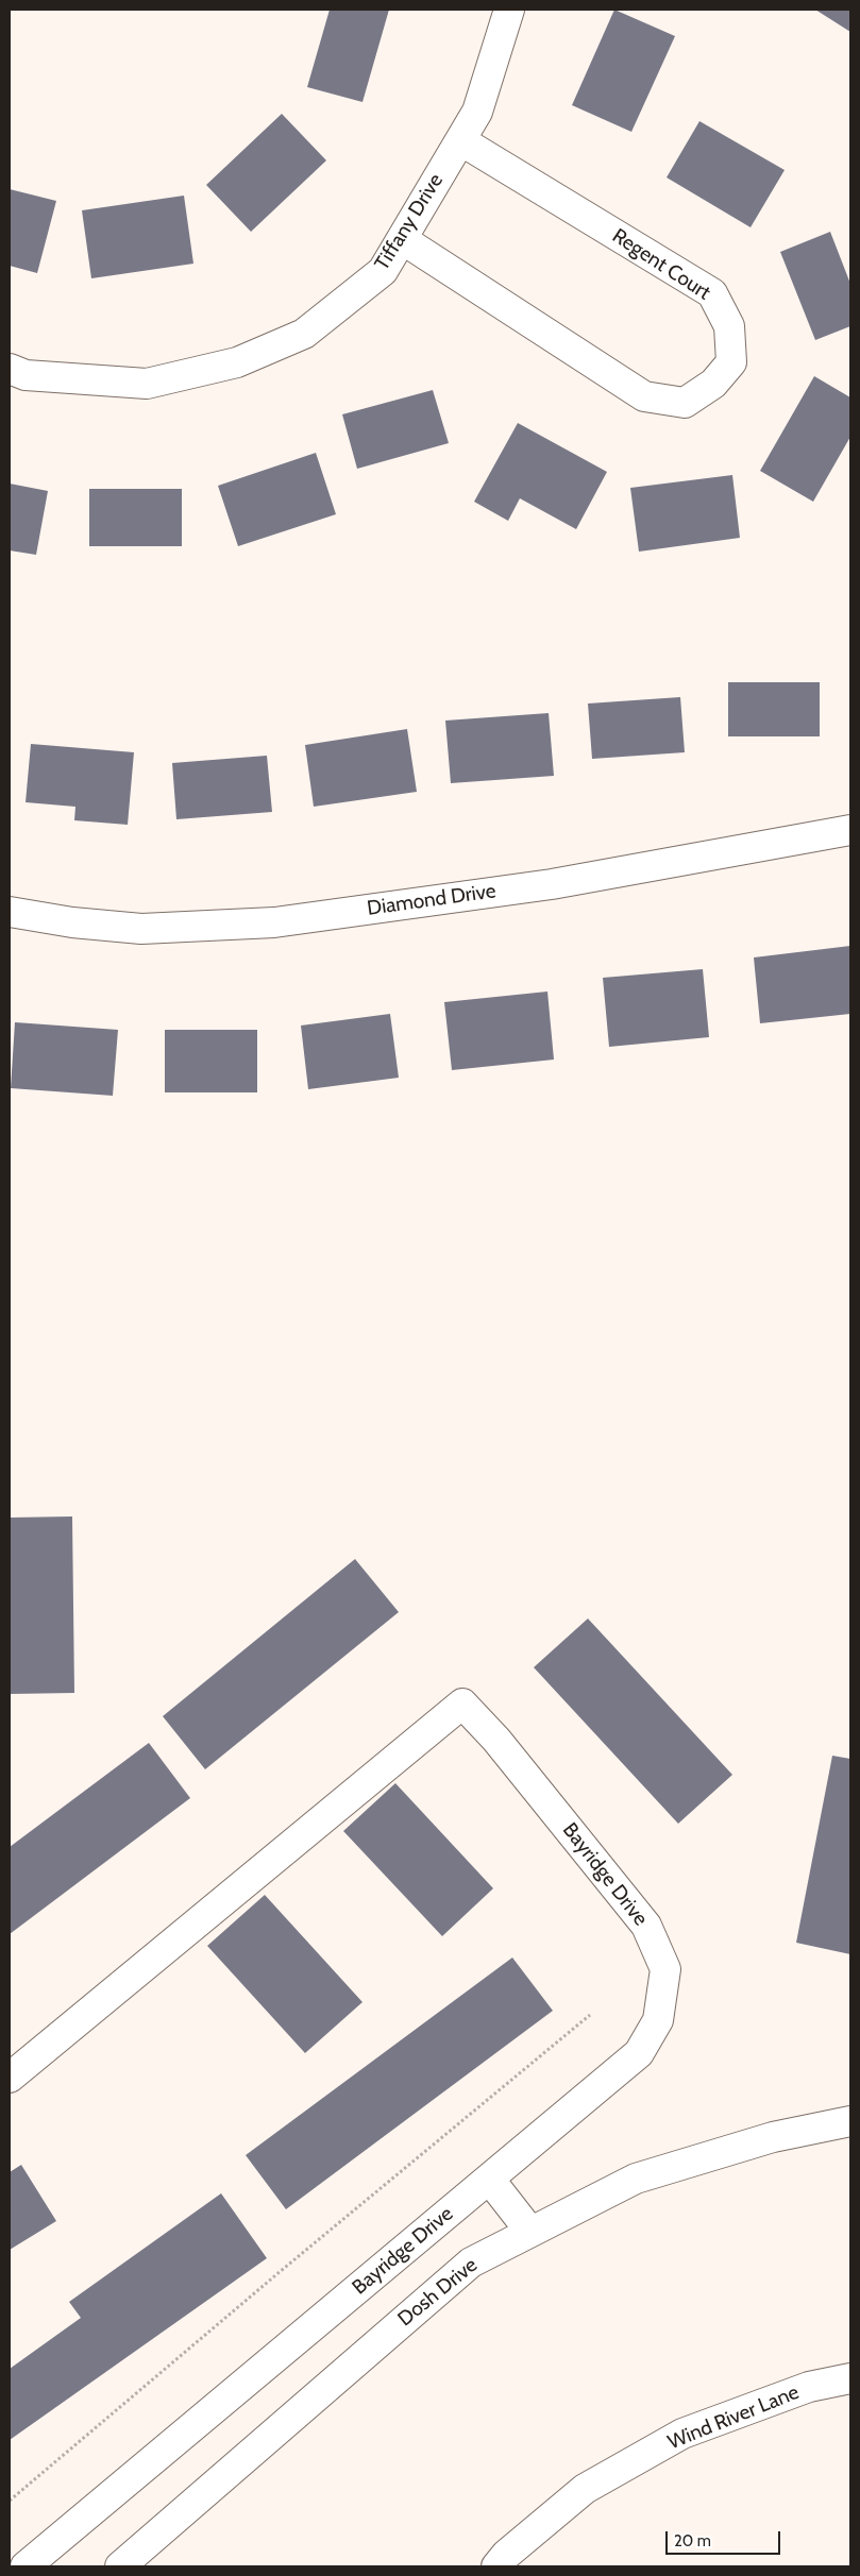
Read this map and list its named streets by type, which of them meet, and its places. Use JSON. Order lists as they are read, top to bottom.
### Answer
{
  "streets": {
    "street": [
      "Tiffany Drive",
      "Regent Court",
      "Diamond Drive",
      "Bayridge Drive",
      "Dosh Drive",
      "Wind River Lane"
    ]
  },
  "crossings": [
    ["Tiffany Drive", "Regent Court"]
  ],
  "scale_bar": "20 m"
}
